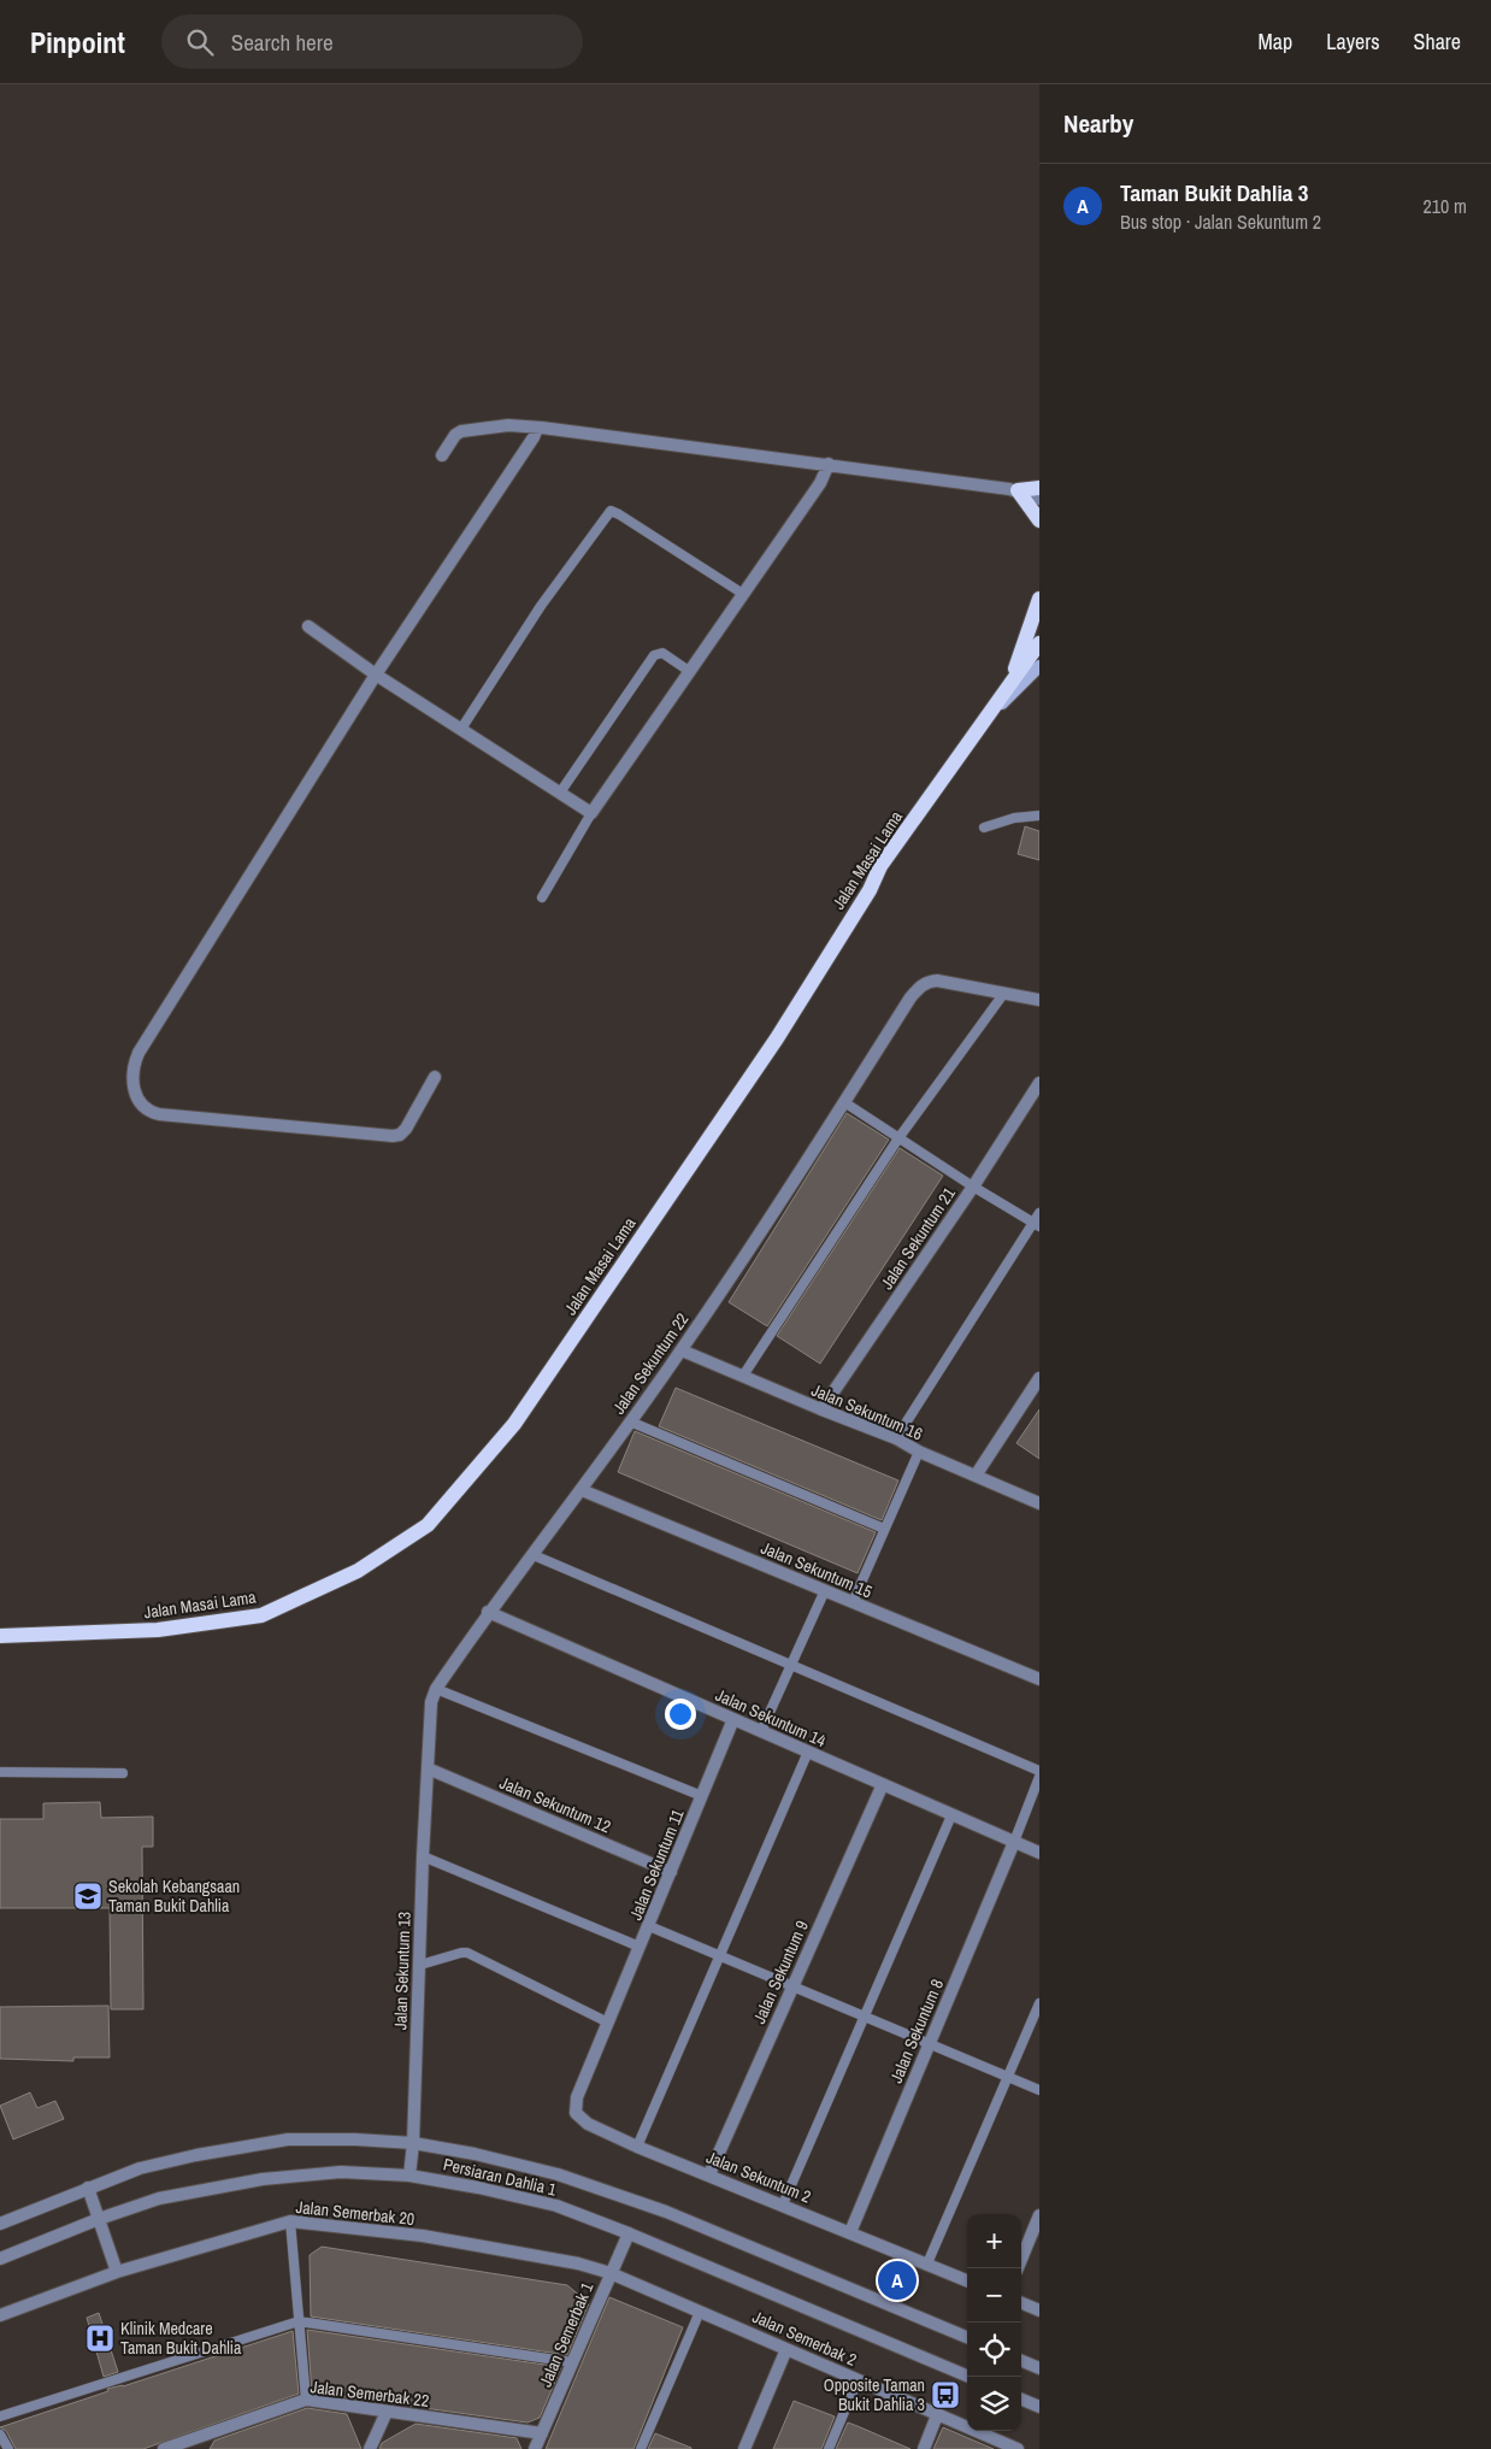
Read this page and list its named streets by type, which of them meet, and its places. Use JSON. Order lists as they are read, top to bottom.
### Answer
{
  "streets": {
    "main road": ["Jalan Masai Lama"],
    "street": [
      "Jalan Sekuntum 21",
      "Jalan Sekuntum 22",
      "Jalan Sekuntum 16",
      "Jalan Sekuntum 15",
      "Jalan Sekuntum 14",
      "Jalan Sekuntum 12",
      "Jalan Sekuntum 11",
      "Jalan Sekuntum 13",
      "Jalan Sekuntum 9",
      "Jalan Sekuntum 8",
      "Persiaran Dahlia 1",
      "Jalan Sekuntum 2",
      "Jalan Semerbak 20",
      "Jalan Semerbak 1",
      "Jalan Semerbak 2",
      "Jalan Semerbak 22"
    ]
  },
  "crossings": [
    ["Jalan Sekuntum 21", "Jalan Sekuntum 16"],
    ["Jalan Sekuntum 22", "Jalan Sekuntum 16"],
    ["Jalan Sekuntum 22", "Jalan Sekuntum 15"],
    ["Jalan Sekuntum 22", "Jalan Sekuntum 14"],
    ["Jalan Sekuntum 22", "Jalan Sekuntum 12"],
    ["Jalan Sekuntum 22", "Jalan Sekuntum 13"],
    ["Jalan Sekuntum 14", "Jalan Sekuntum 11"],
    ["Jalan Sekuntum 14", "Jalan Sekuntum 9"],
    ["Jalan Sekuntum 14", "Jalan Sekuntum 8"],
    ["Jalan Sekuntum 12", "Jalan Sekuntum 11"],
    ["Jalan Sekuntum 12", "Jalan Sekuntum 13"],
    ["Jalan Sekuntum 11", "Jalan Sekuntum 2"],
    ["Jalan Sekuntum 13", "Persiaran Dahlia 1"],
    ["Jalan Sekuntum 9", "Jalan Sekuntum 2"],
    ["Jalan Sekuntum 8", "Jalan Sekuntum 2"],
    ["Persiaran Dahlia 1", "Jalan Semerbak 1"],
    ["Jalan Semerbak 20", "Jalan Semerbak 1"],
    ["Jalan Semerbak 20", "Jalan Semerbak 2"],
    ["Jalan Semerbak 1", "Jalan Semerbak 2"],
    ["Jalan Semerbak 1", "Jalan Semerbak 22"]
  ],
  "places": {
    "school or university": ["Sekolah Kebangsaan Taman Bukit Dahlia"],
    "hospital": ["Klinik Medcare Taman Bukit Dahlia"],
    "bus stop": ["Opposite Taman Bukit Dahlia 3"]
  },
  "page": {
    "header": "Pinpoint",
    "search": "Search here",
    "nav": ["Map", "Layers", "Share"],
    "heading": "Nearby",
    "list": [
      {
        "mark": "A",
        "name": "Taman Bukit Dahlia 3",
        "note": "Bus stop · Jalan Sekuntum 2",
        "value": "210 m"
      }
    ],
    "map_buttons": ["+", "−"],
    "pins": "A"
  }
}
